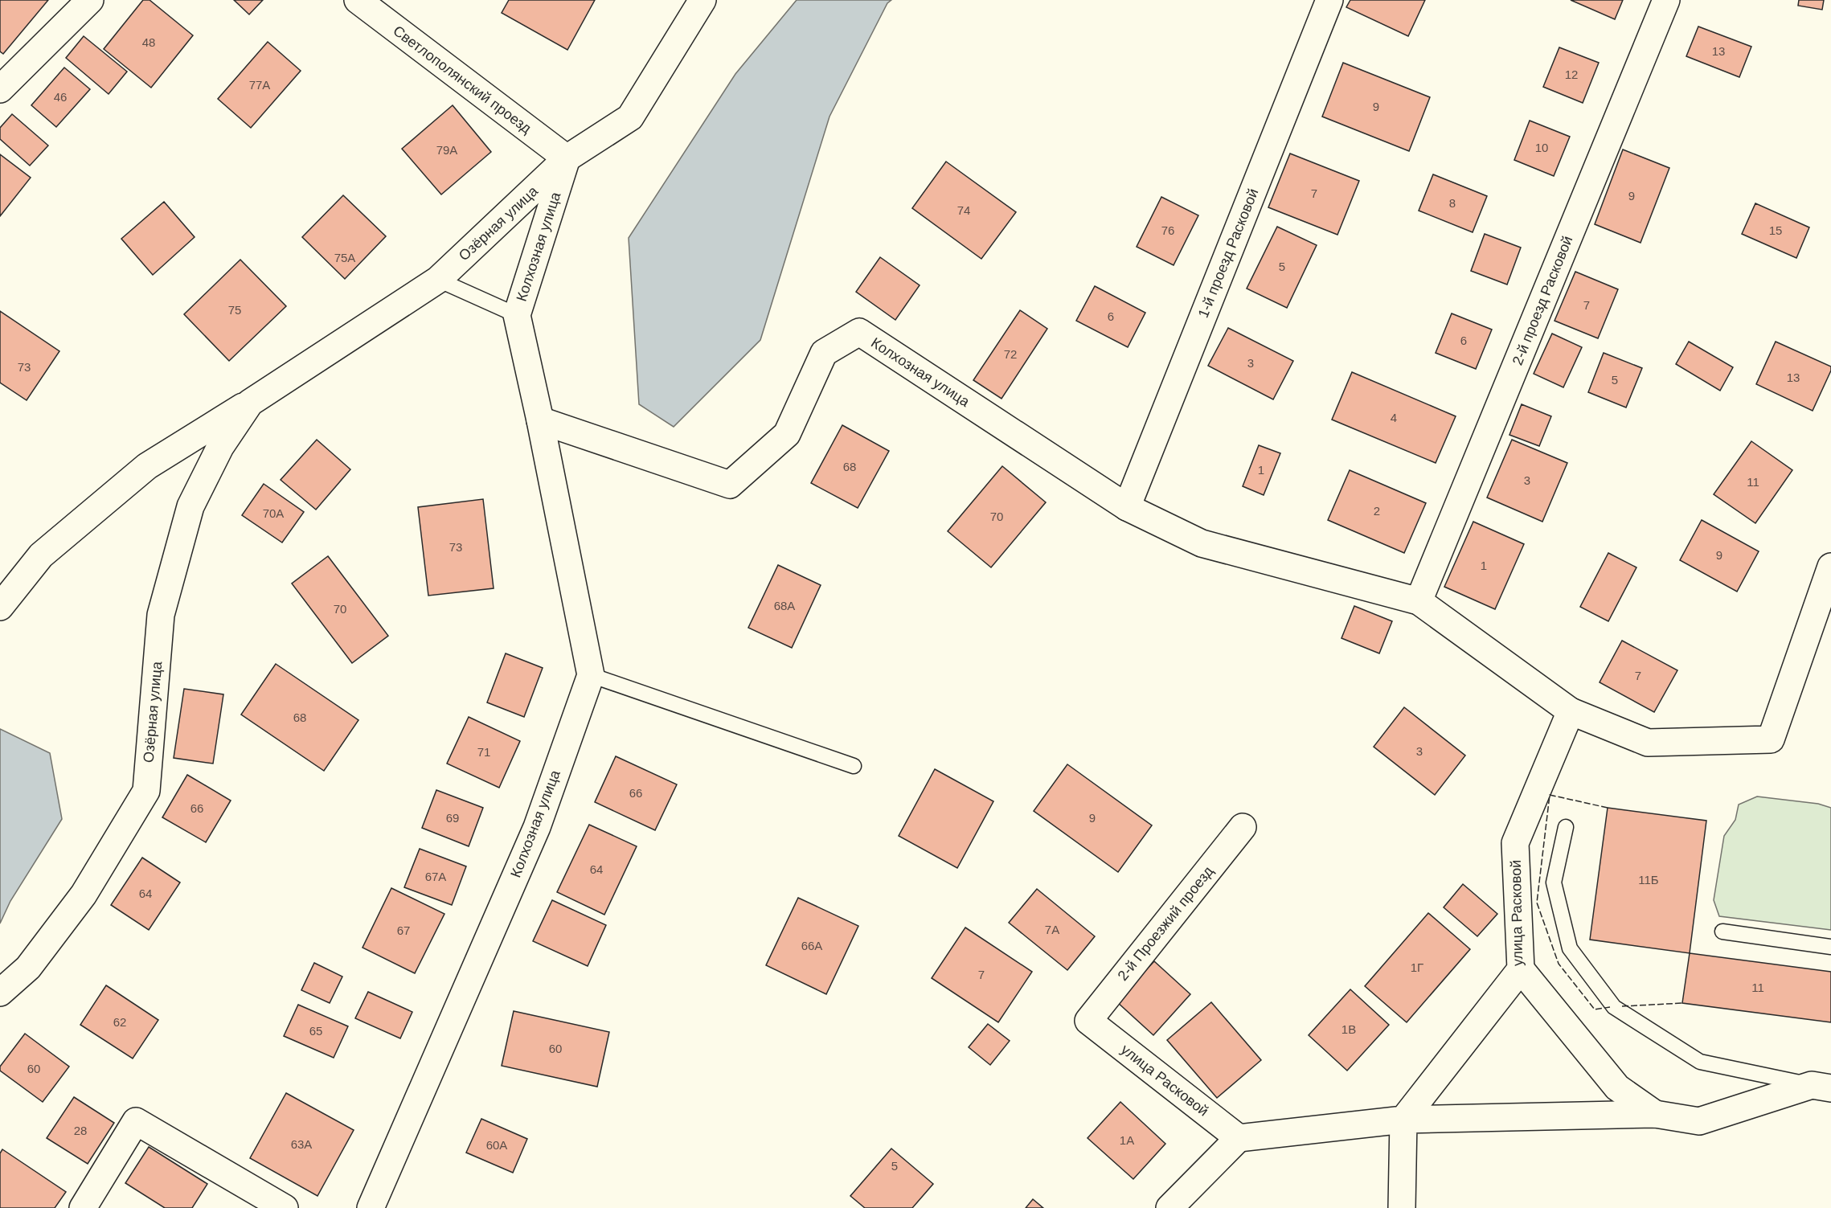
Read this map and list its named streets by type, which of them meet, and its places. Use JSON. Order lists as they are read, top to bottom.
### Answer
{
  "streets": {
    "street": [
      "Светлополянский проезд",
      "Озёрная улица",
      "Колхозная улица",
      "1-й проезд Расковой",
      "2-й проезд Расковой",
      "улица Расковой",
      "2-й Проезжий проезд"
    ]
  },
  "crossings": [
    ["Светлополянский проезд", "Озёрная улица"],
    ["Светлополянский проезд", "Колхозная улица"],
    ["Озёрная улица", "Колхозная улица"],
    ["Колхозная улица", "1-й проезд Расковой"],
    ["улица Расковой", "2-й Проезжий проезд"]
  ],
  "house_numbers": [
    "48",
    "13",
    "12",
    "77А",
    "46",
    "9",
    "10",
    "79А",
    "7",
    "9",
    "8",
    "74",
    "76",
    "15",
    "75А",
    "5",
    "7",
    "75",
    "6",
    "6",
    "72",
    "3",
    "73",
    "13",
    "5",
    "4",
    "68",
    "1",
    "3",
    "11",
    "2",
    "70А",
    "70",
    "73",
    "9",
    "1",
    "68А",
    "70",
    "7",
    "68",
    "3",
    "71",
    "66",
    "66",
    "69",
    "9",
    "64",
    "67А",
    "11Б",
    "64",
    "7А",
    "67",
    "66А",
    "1Г",
    "7",
    "11",
    "62",
    "1В",
    "65",
    "60",
    "60",
    "28",
    "1А",
    "63А",
    "60А",
    "5"
  ]
}
